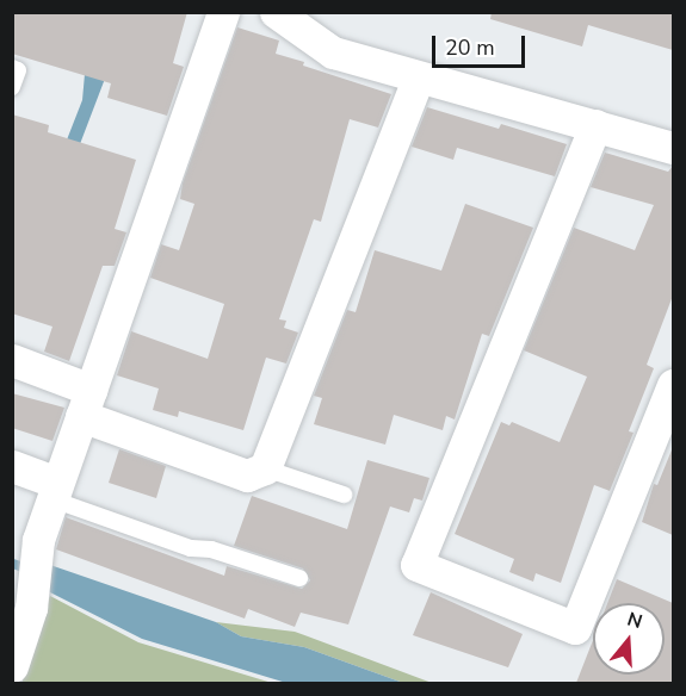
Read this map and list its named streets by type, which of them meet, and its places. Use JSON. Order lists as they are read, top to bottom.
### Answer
{
  "scale_bar": "20 m",
  "north": "top"
}
